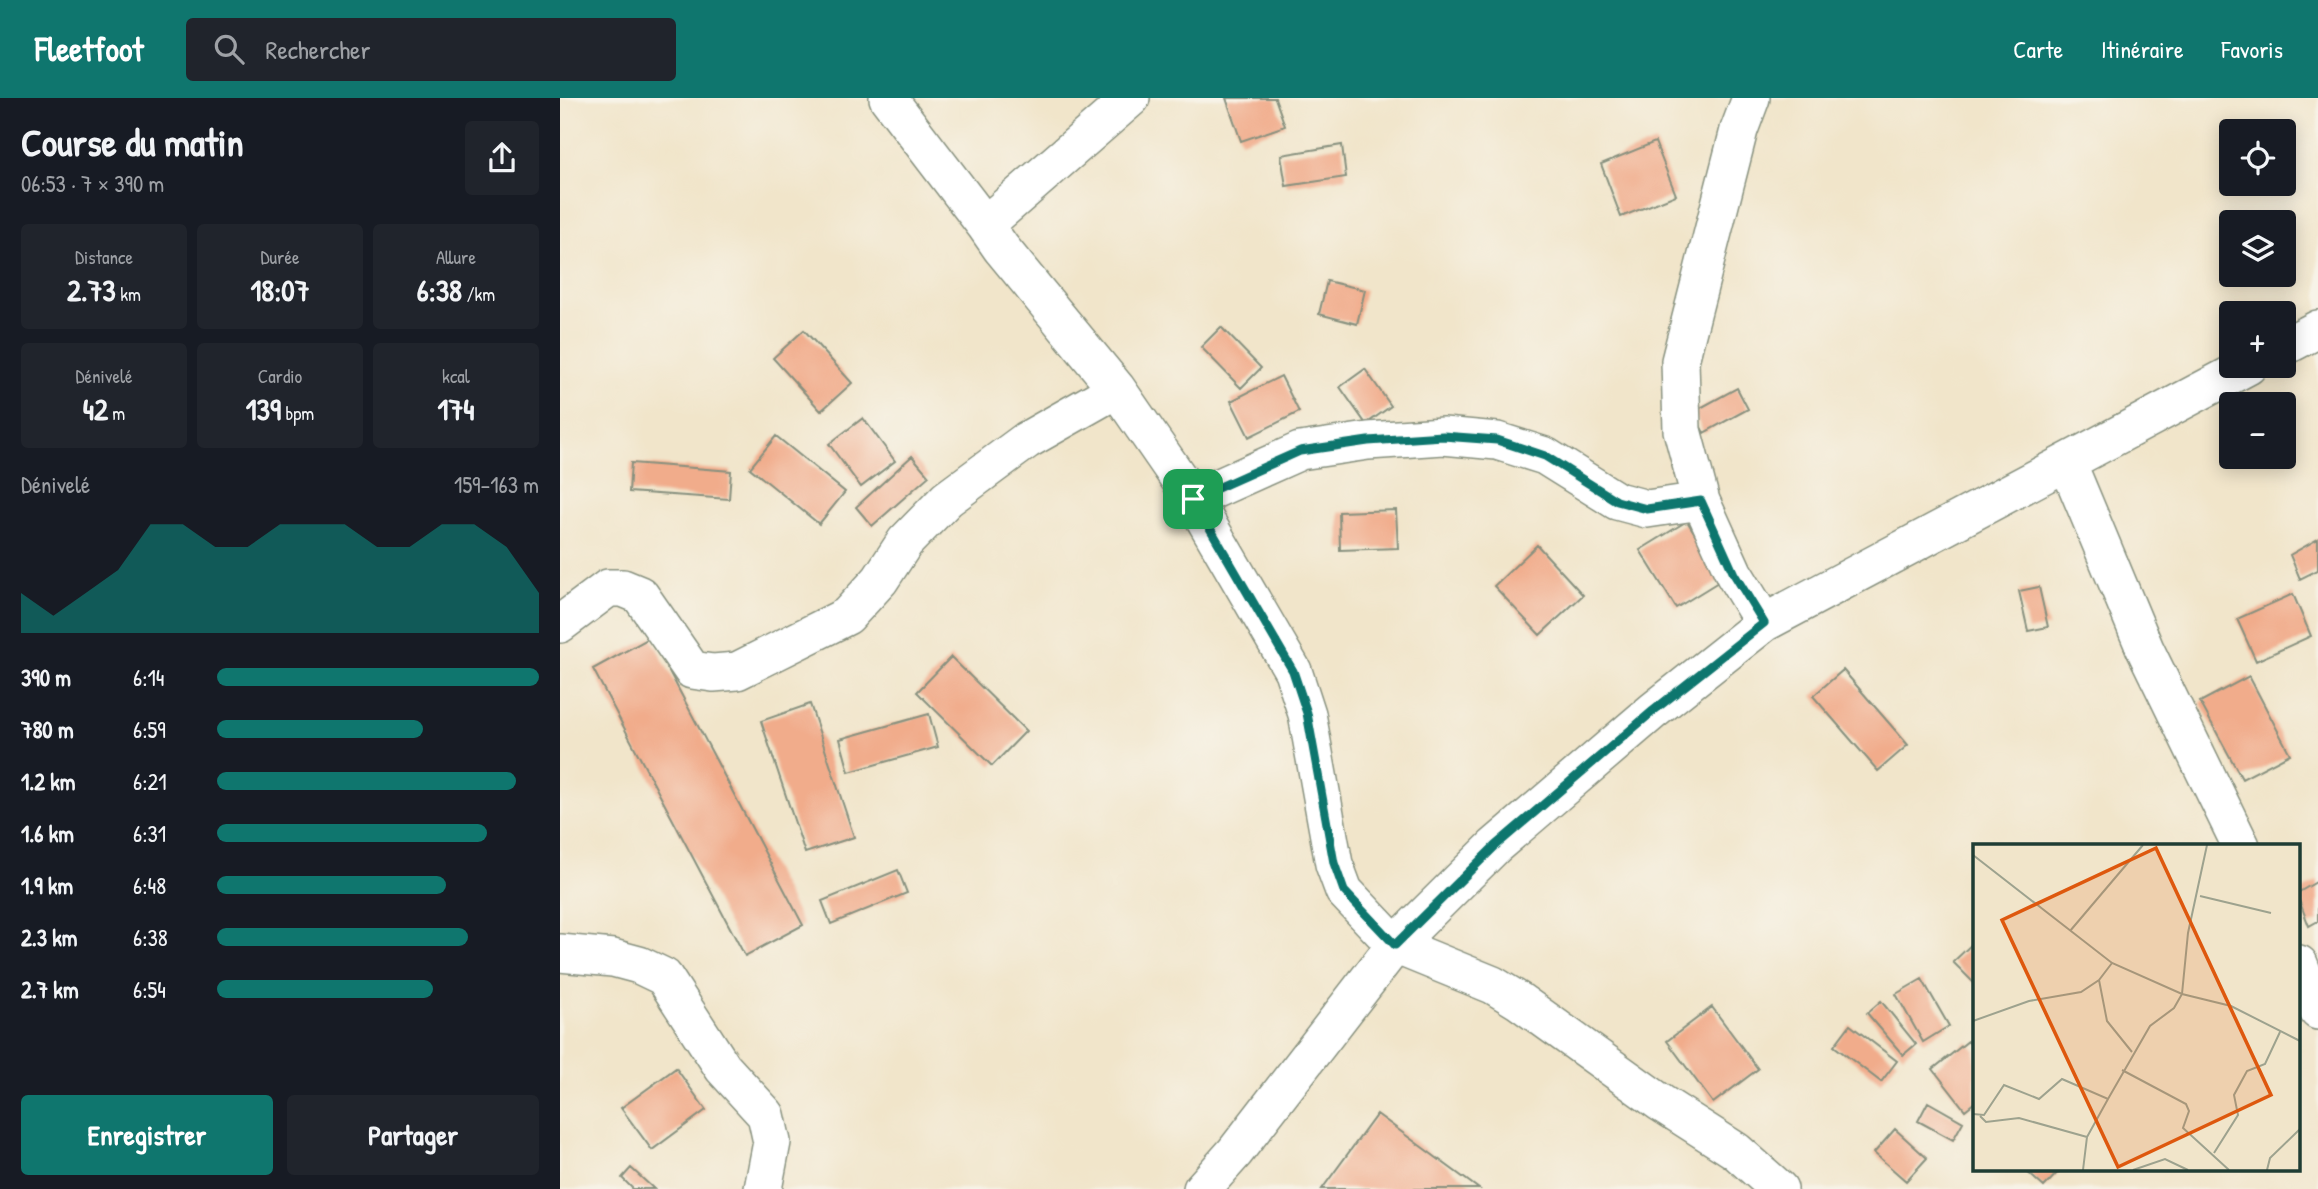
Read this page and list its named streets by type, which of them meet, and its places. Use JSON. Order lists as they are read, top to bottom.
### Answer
{
  "page": {
    "header": "Fleetfoot",
    "search": "Rechercher",
    "nav": ["Carte", "Itinéraire", "Favoris"],
    "heading": ["Course du matin", "06:53 · 7 × 390 m"],
    "map_buttons": ["+", "−"],
    "stats": [
      ["Distance", "2.73 km"],
      ["Durée", "18:07"],
      ["Allure", "6:38 /km"],
      ["Dénivelé", "42 m"],
      ["Cardio", "139 bpm"],
      ["kcal", "174"]
    ],
    "chart": ["Dénivelé", "159–163 m"],
    "list": [
      {
        "name": "390 m",
        "note": "6:14"
      },
      {
        "name": "780 m",
        "note": "6:59"
      },
      {
        "name": "1.2 km",
        "note": "6:21"
      },
      {
        "name": "1.6 km",
        "note": "6:31"
      },
      {
        "name": "1.9 km",
        "note": "6:48"
      },
      {
        "name": "2.3 km",
        "note": "6:38"
      },
      {
        "name": "2.7 km",
        "note": "6:54"
      }
    ],
    "buttons": ["Enregistrer", "Partager"]
  }
}
